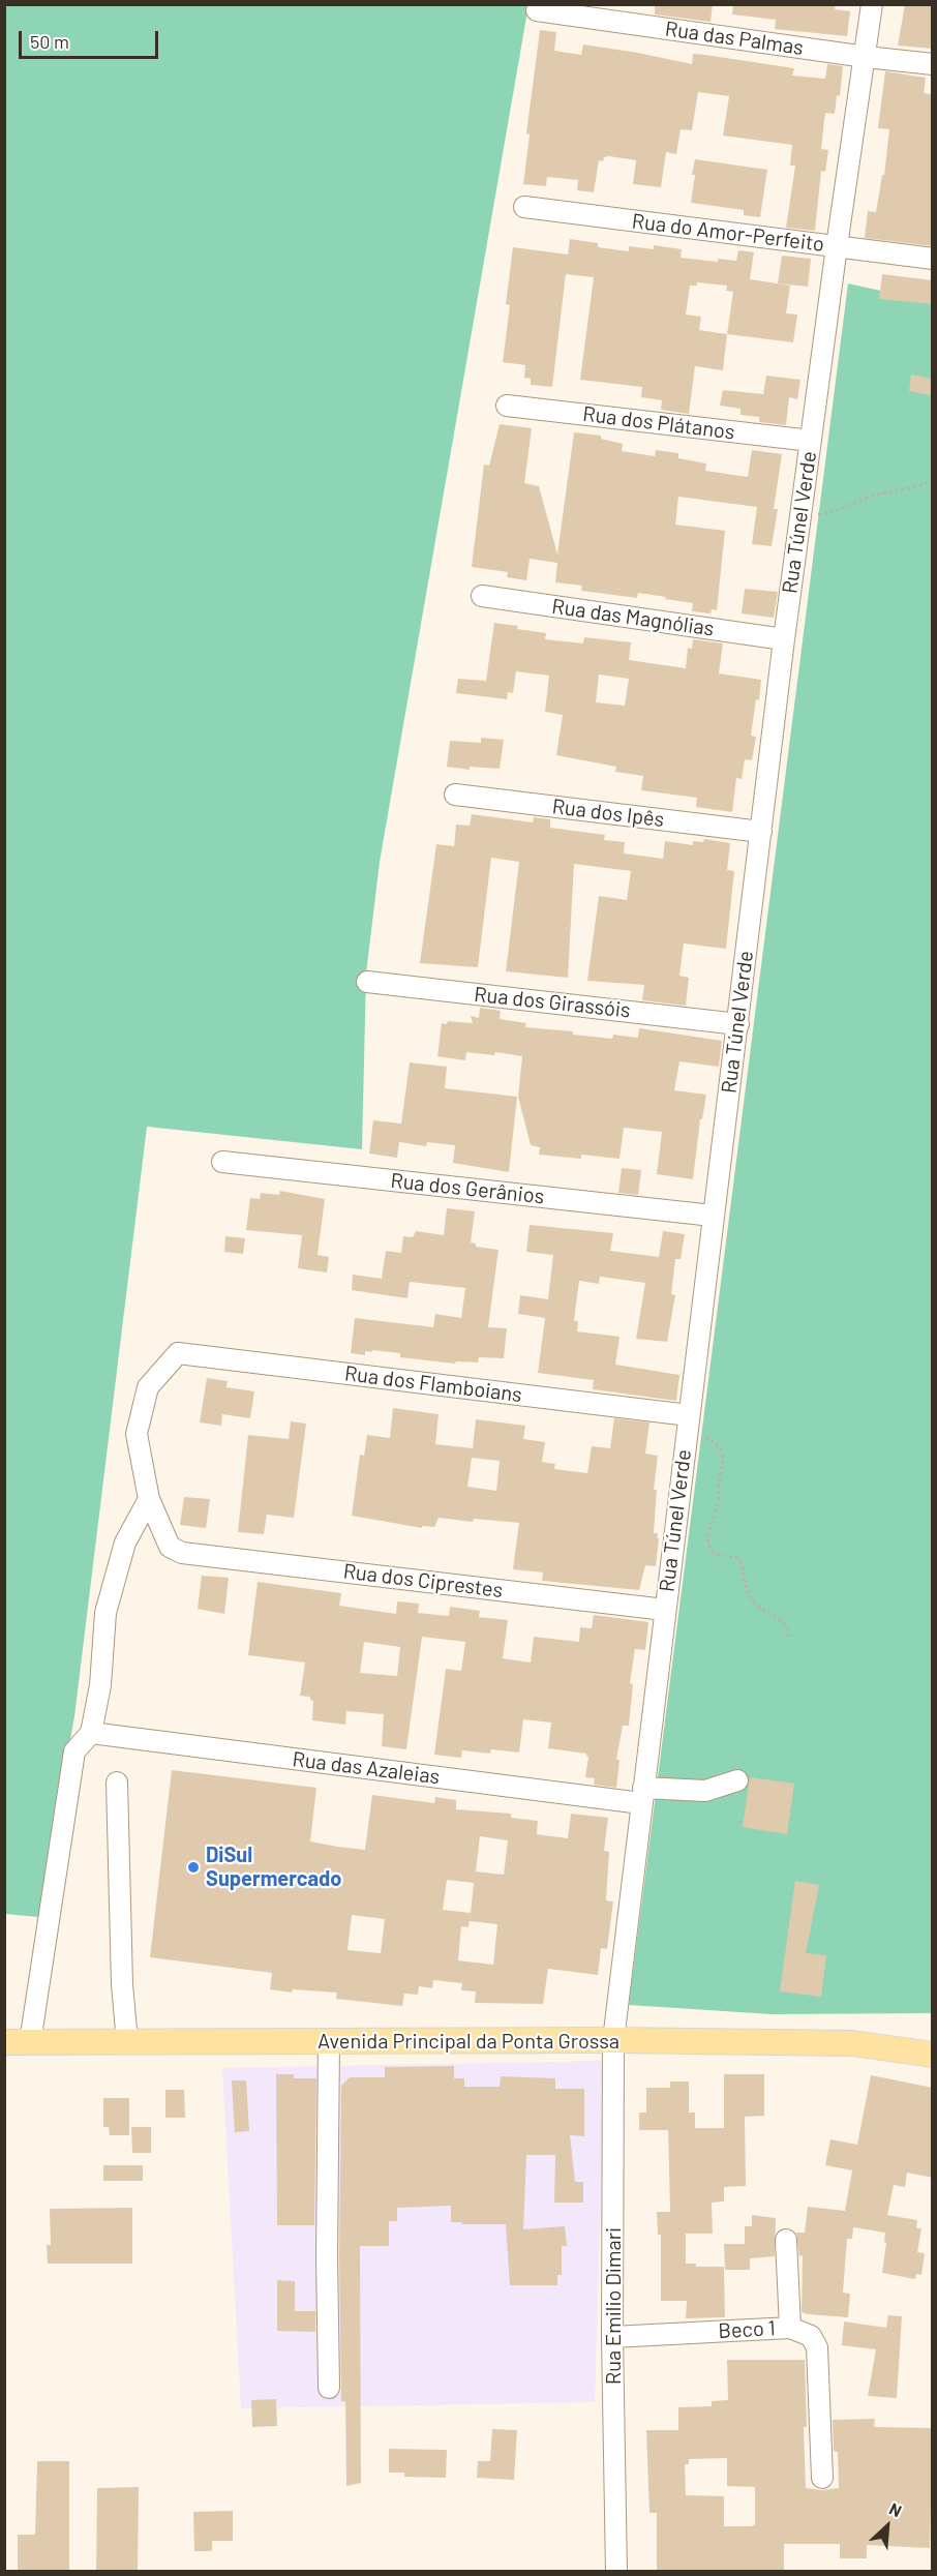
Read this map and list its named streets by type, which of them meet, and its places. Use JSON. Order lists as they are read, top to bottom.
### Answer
{
  "streets": {
    "main road": ["Avenida Principal da Ponta Grossa"],
    "street": [
      "Rua das Palmas",
      "Rua do Amor-Perfeito",
      "Rua dos Plátanos",
      "Rua Túnel Verde",
      "Rua das Magnólias",
      "Rua dos Ipês",
      "Rua dos Girassóis",
      "Rua dos Gerânios",
      "Rua dos Flamboians",
      "Rua dos Ciprestes",
      "Rua das Azaleias",
      "Rua Emilio Dimari",
      "Beco 1"
    ]
  },
  "crossings": [
    ["Rua das Palmas", "Rua Túnel Verde"],
    ["Rua do Amor-Perfeito", "Rua Túnel Verde"],
    ["Rua dos Plátanos", "Rua Túnel Verde"],
    ["Rua Túnel Verde", "Rua das Magnólias"],
    ["Rua Túnel Verde", "Rua dos Ipês"],
    ["Rua Túnel Verde", "Rua dos Girassóis"],
    ["Rua Túnel Verde", "Rua dos Gerânios"],
    ["Rua Túnel Verde", "Rua dos Flamboians"],
    ["Rua Túnel Verde", "Rua dos Ciprestes"],
    ["Rua Túnel Verde", "Rua das Azaleias"],
    ["Rua Túnel Verde", "Avenida Principal da Ponta Grossa"],
    ["Rua Túnel Verde", "Rua Emilio Dimari"],
    ["Rua dos Flamboians", "Rua dos Ciprestes"],
    ["Avenida Principal da Ponta Grossa", "Rua Emilio Dimari"],
    ["Rua Emilio Dimari", "Beco 1"]
  ],
  "places": ["DiSul Supermercado"],
  "scale_bar": "50 m",
  "north": "top right"
}
